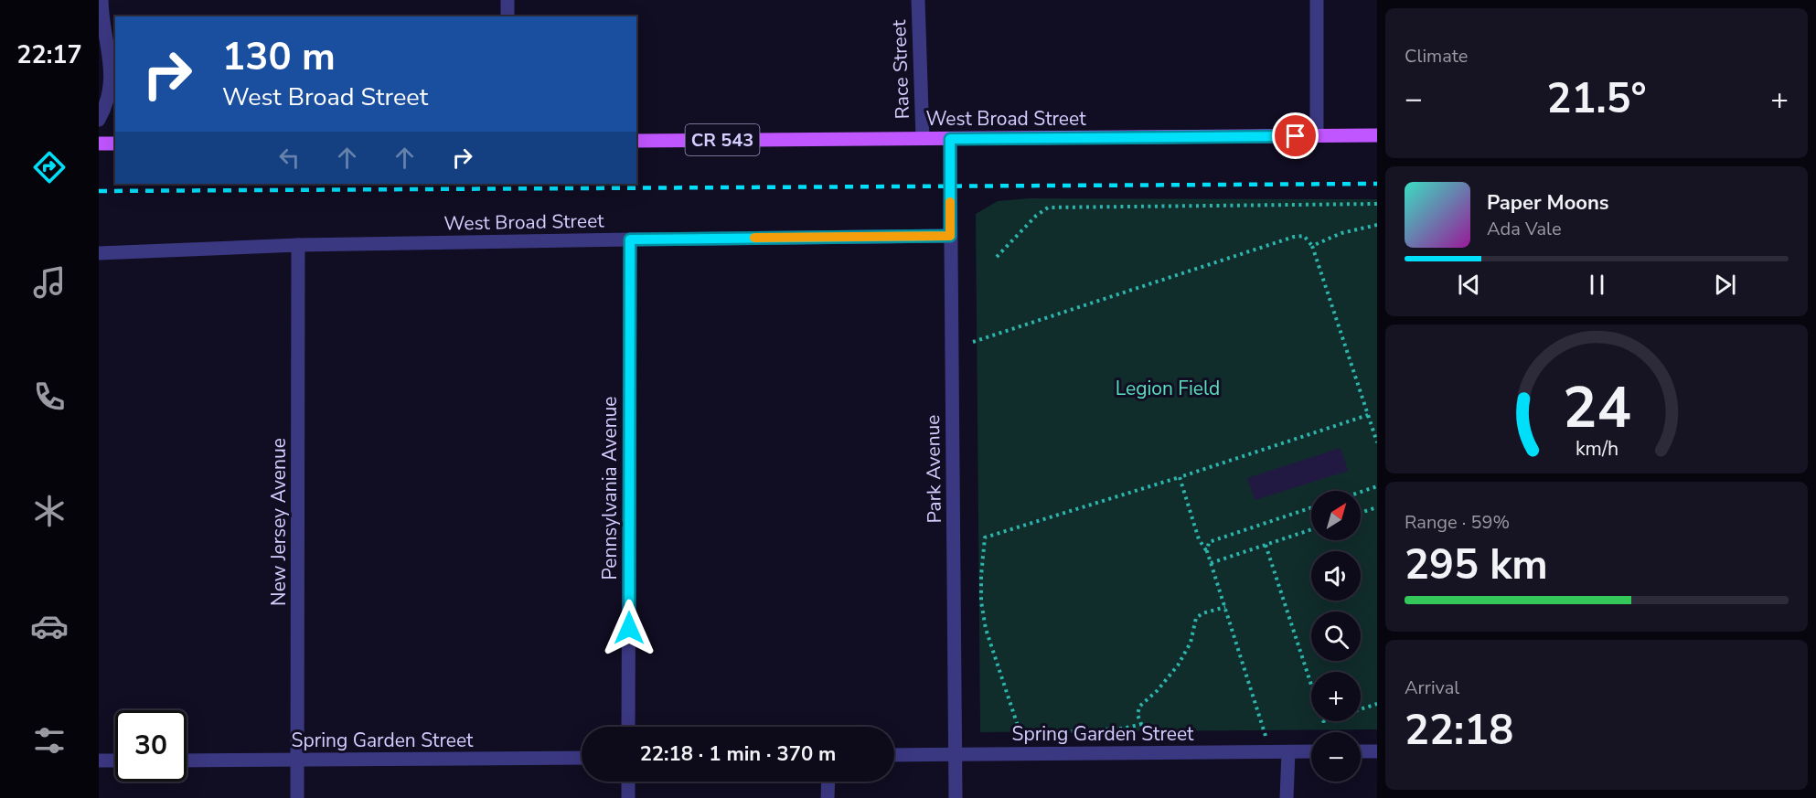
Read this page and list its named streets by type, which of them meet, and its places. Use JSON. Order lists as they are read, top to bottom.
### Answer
{
  "streets": {
    "main road": ["West Broad Street", "CR 543"],
    "street": [
      "Race Street",
      "Park Avenue",
      "Pennsylvania Avenue",
      "New Jersey Avenue",
      "Spring Garden Street"
    ]
  },
  "crossings": [
    ["Race Street", "West Broad Street"],
    ["West Broad Street", "Park Avenue"],
    ["West Broad Street", "Pennsylvania Avenue"],
    ["West Broad Street", "New Jersey Avenue"],
    ["Park Avenue", "Spring Garden Street"],
    ["New Jersey Avenue", "Spring Garden Street"]
  ],
  "parks": ["Legion Field"],
  "north": "top right",
  "page": {
    "tabs": "22:17",
    "tile": [
      "Climate",
      ["Range · 59%", "295 km"],
      ["Arrival", "22:18"]
    ],
    "turn": ["130 m", "West Broad Street"],
    "heat": ["−", "21.5°", "+"],
    "song": ["Paper Moons", "Ada Vale"],
    "map_buttons": ["+", "−"],
    "limit": "30",
    "trip": "22:18 · 1 min · 370 m",
    "gauge": ["24", "km/h"]
  }
}
